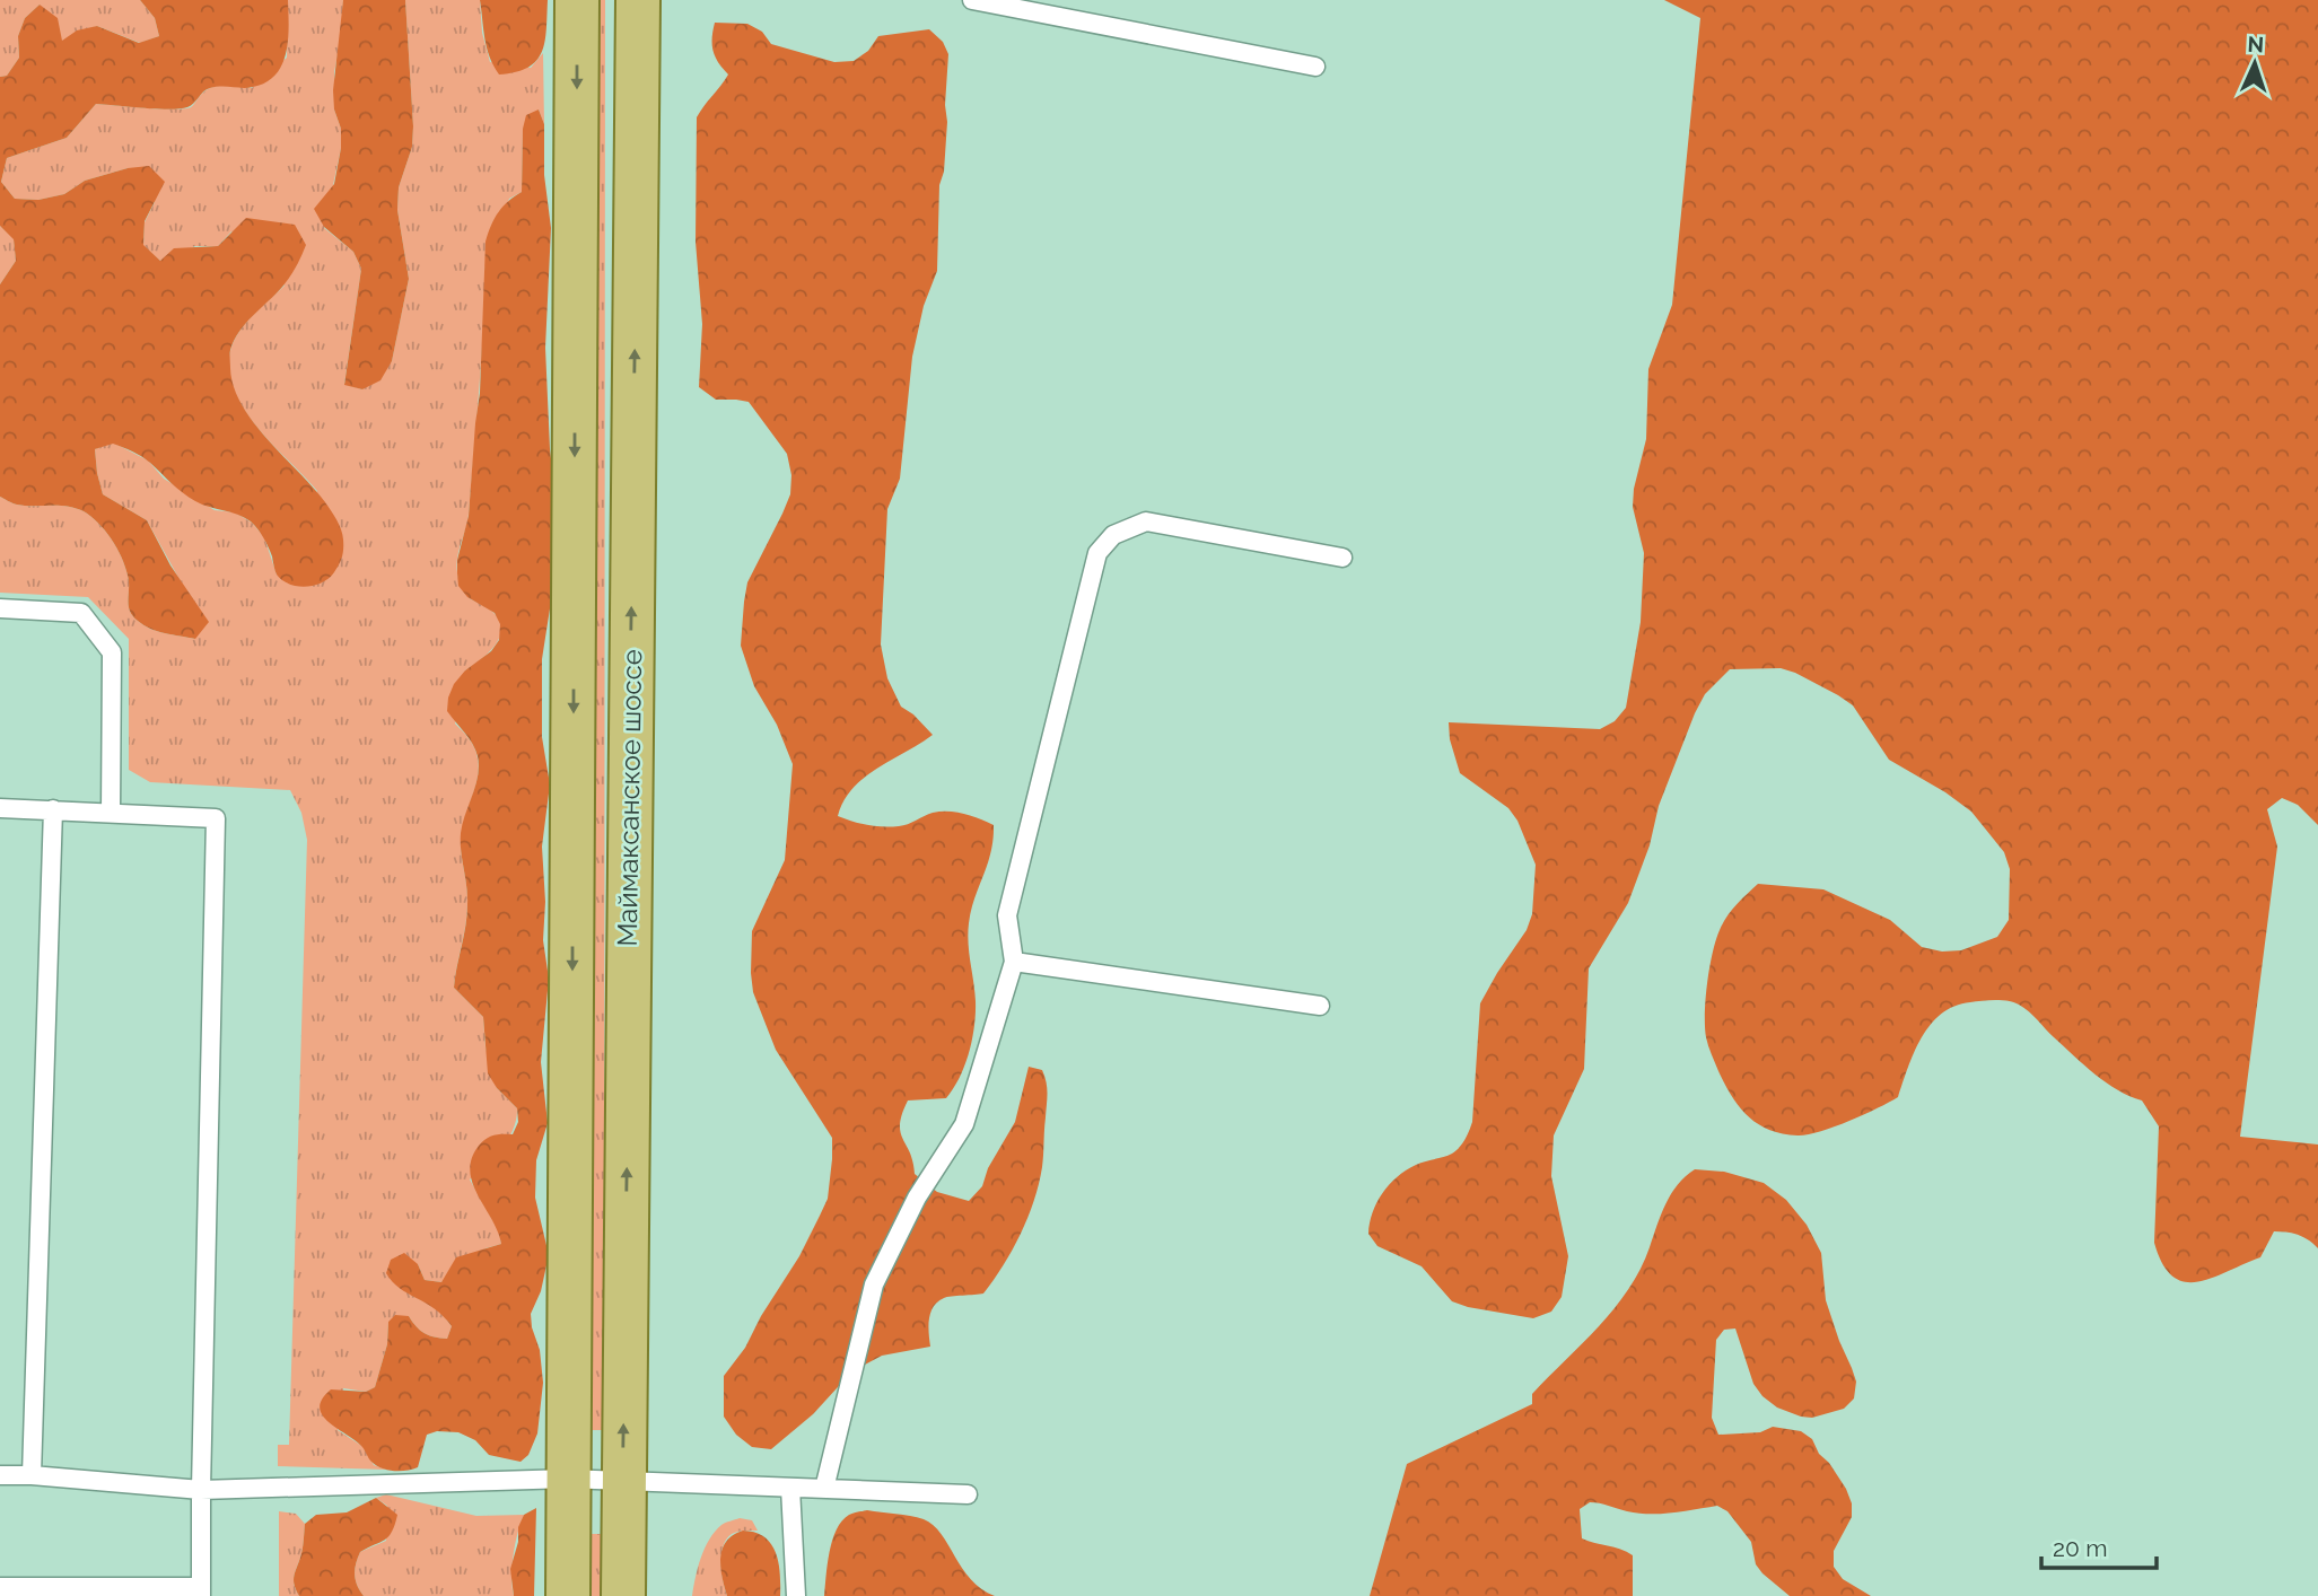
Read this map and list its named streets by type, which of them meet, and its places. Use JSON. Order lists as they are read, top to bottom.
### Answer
{
  "streets": {
    "main road": ["Маймаксанское шоссе"]
  },
  "scale_bar": "20 m",
  "north": "top"
}
